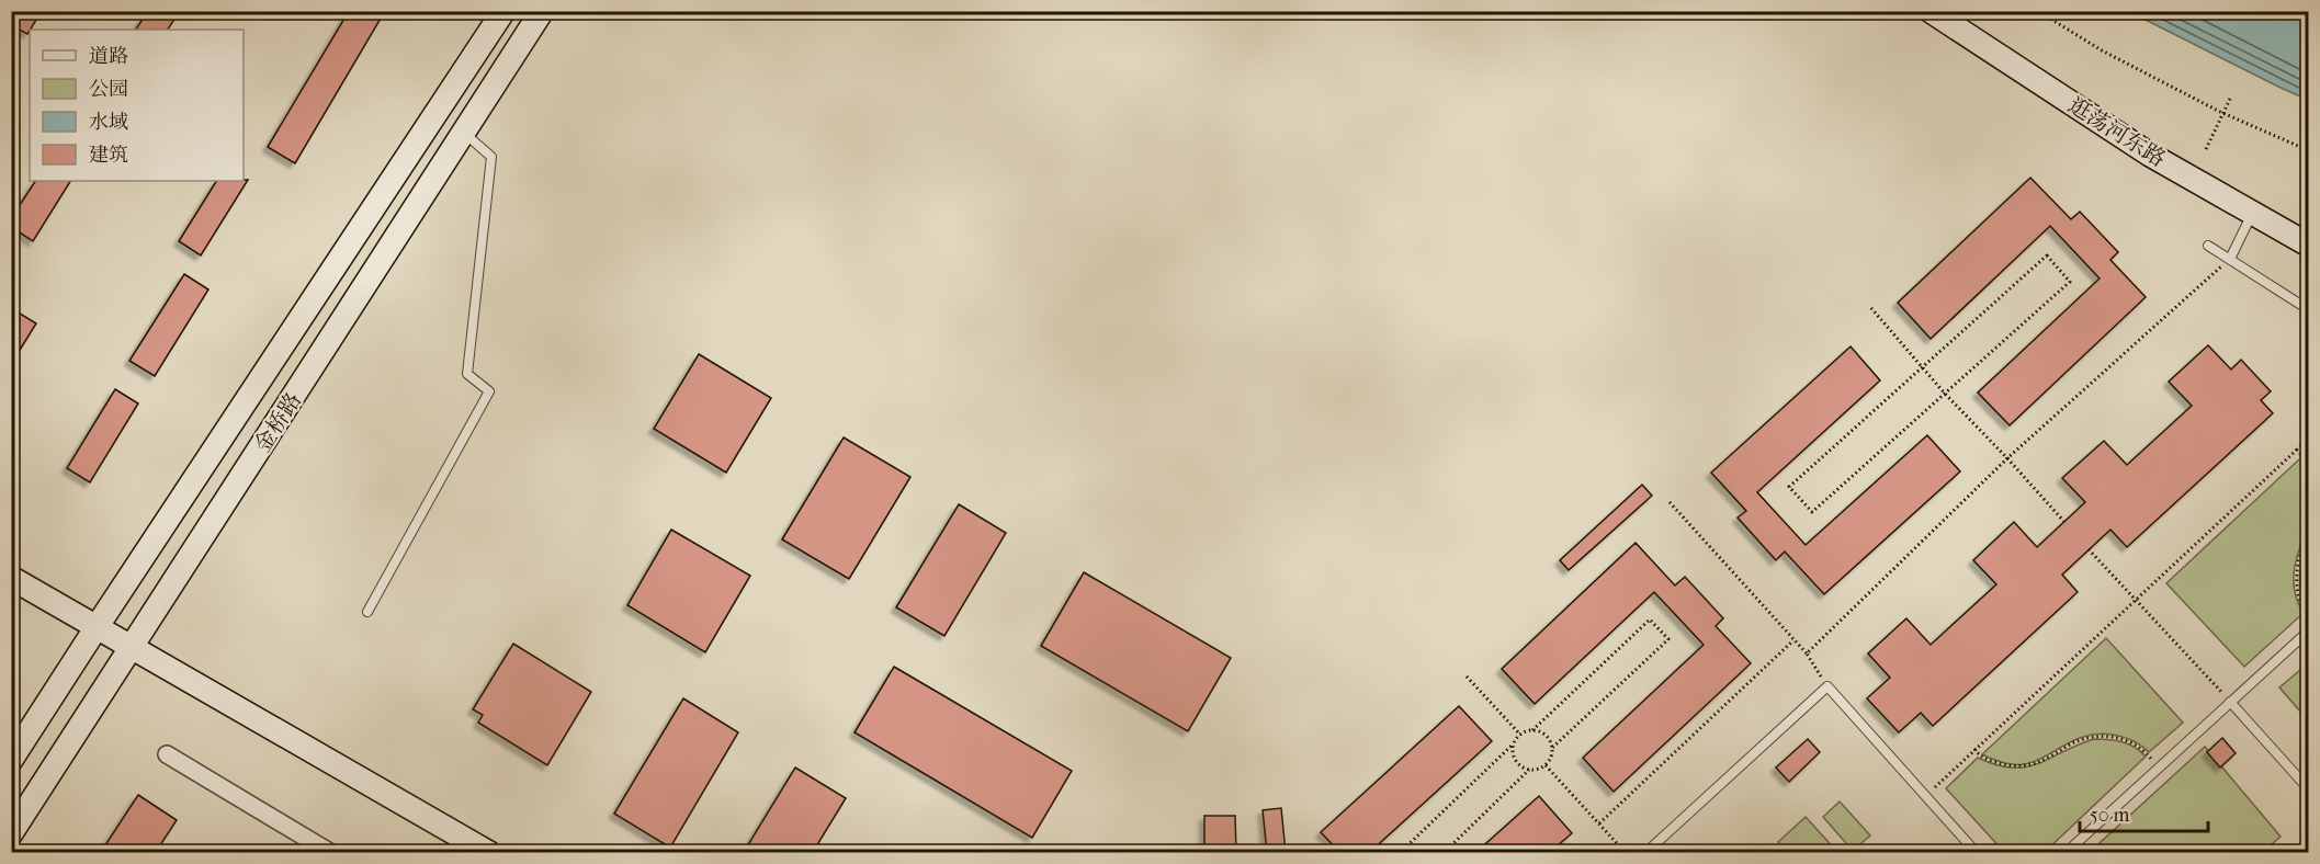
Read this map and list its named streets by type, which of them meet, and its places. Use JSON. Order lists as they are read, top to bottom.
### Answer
{
  "streets": {
    "street": ["逛荡河东路", "金桥路"]
  },
  "legend": [
    "道路",
    "公园",
    "水域",
    "建筑"
  ],
  "scale_bar": "50 m"
}
